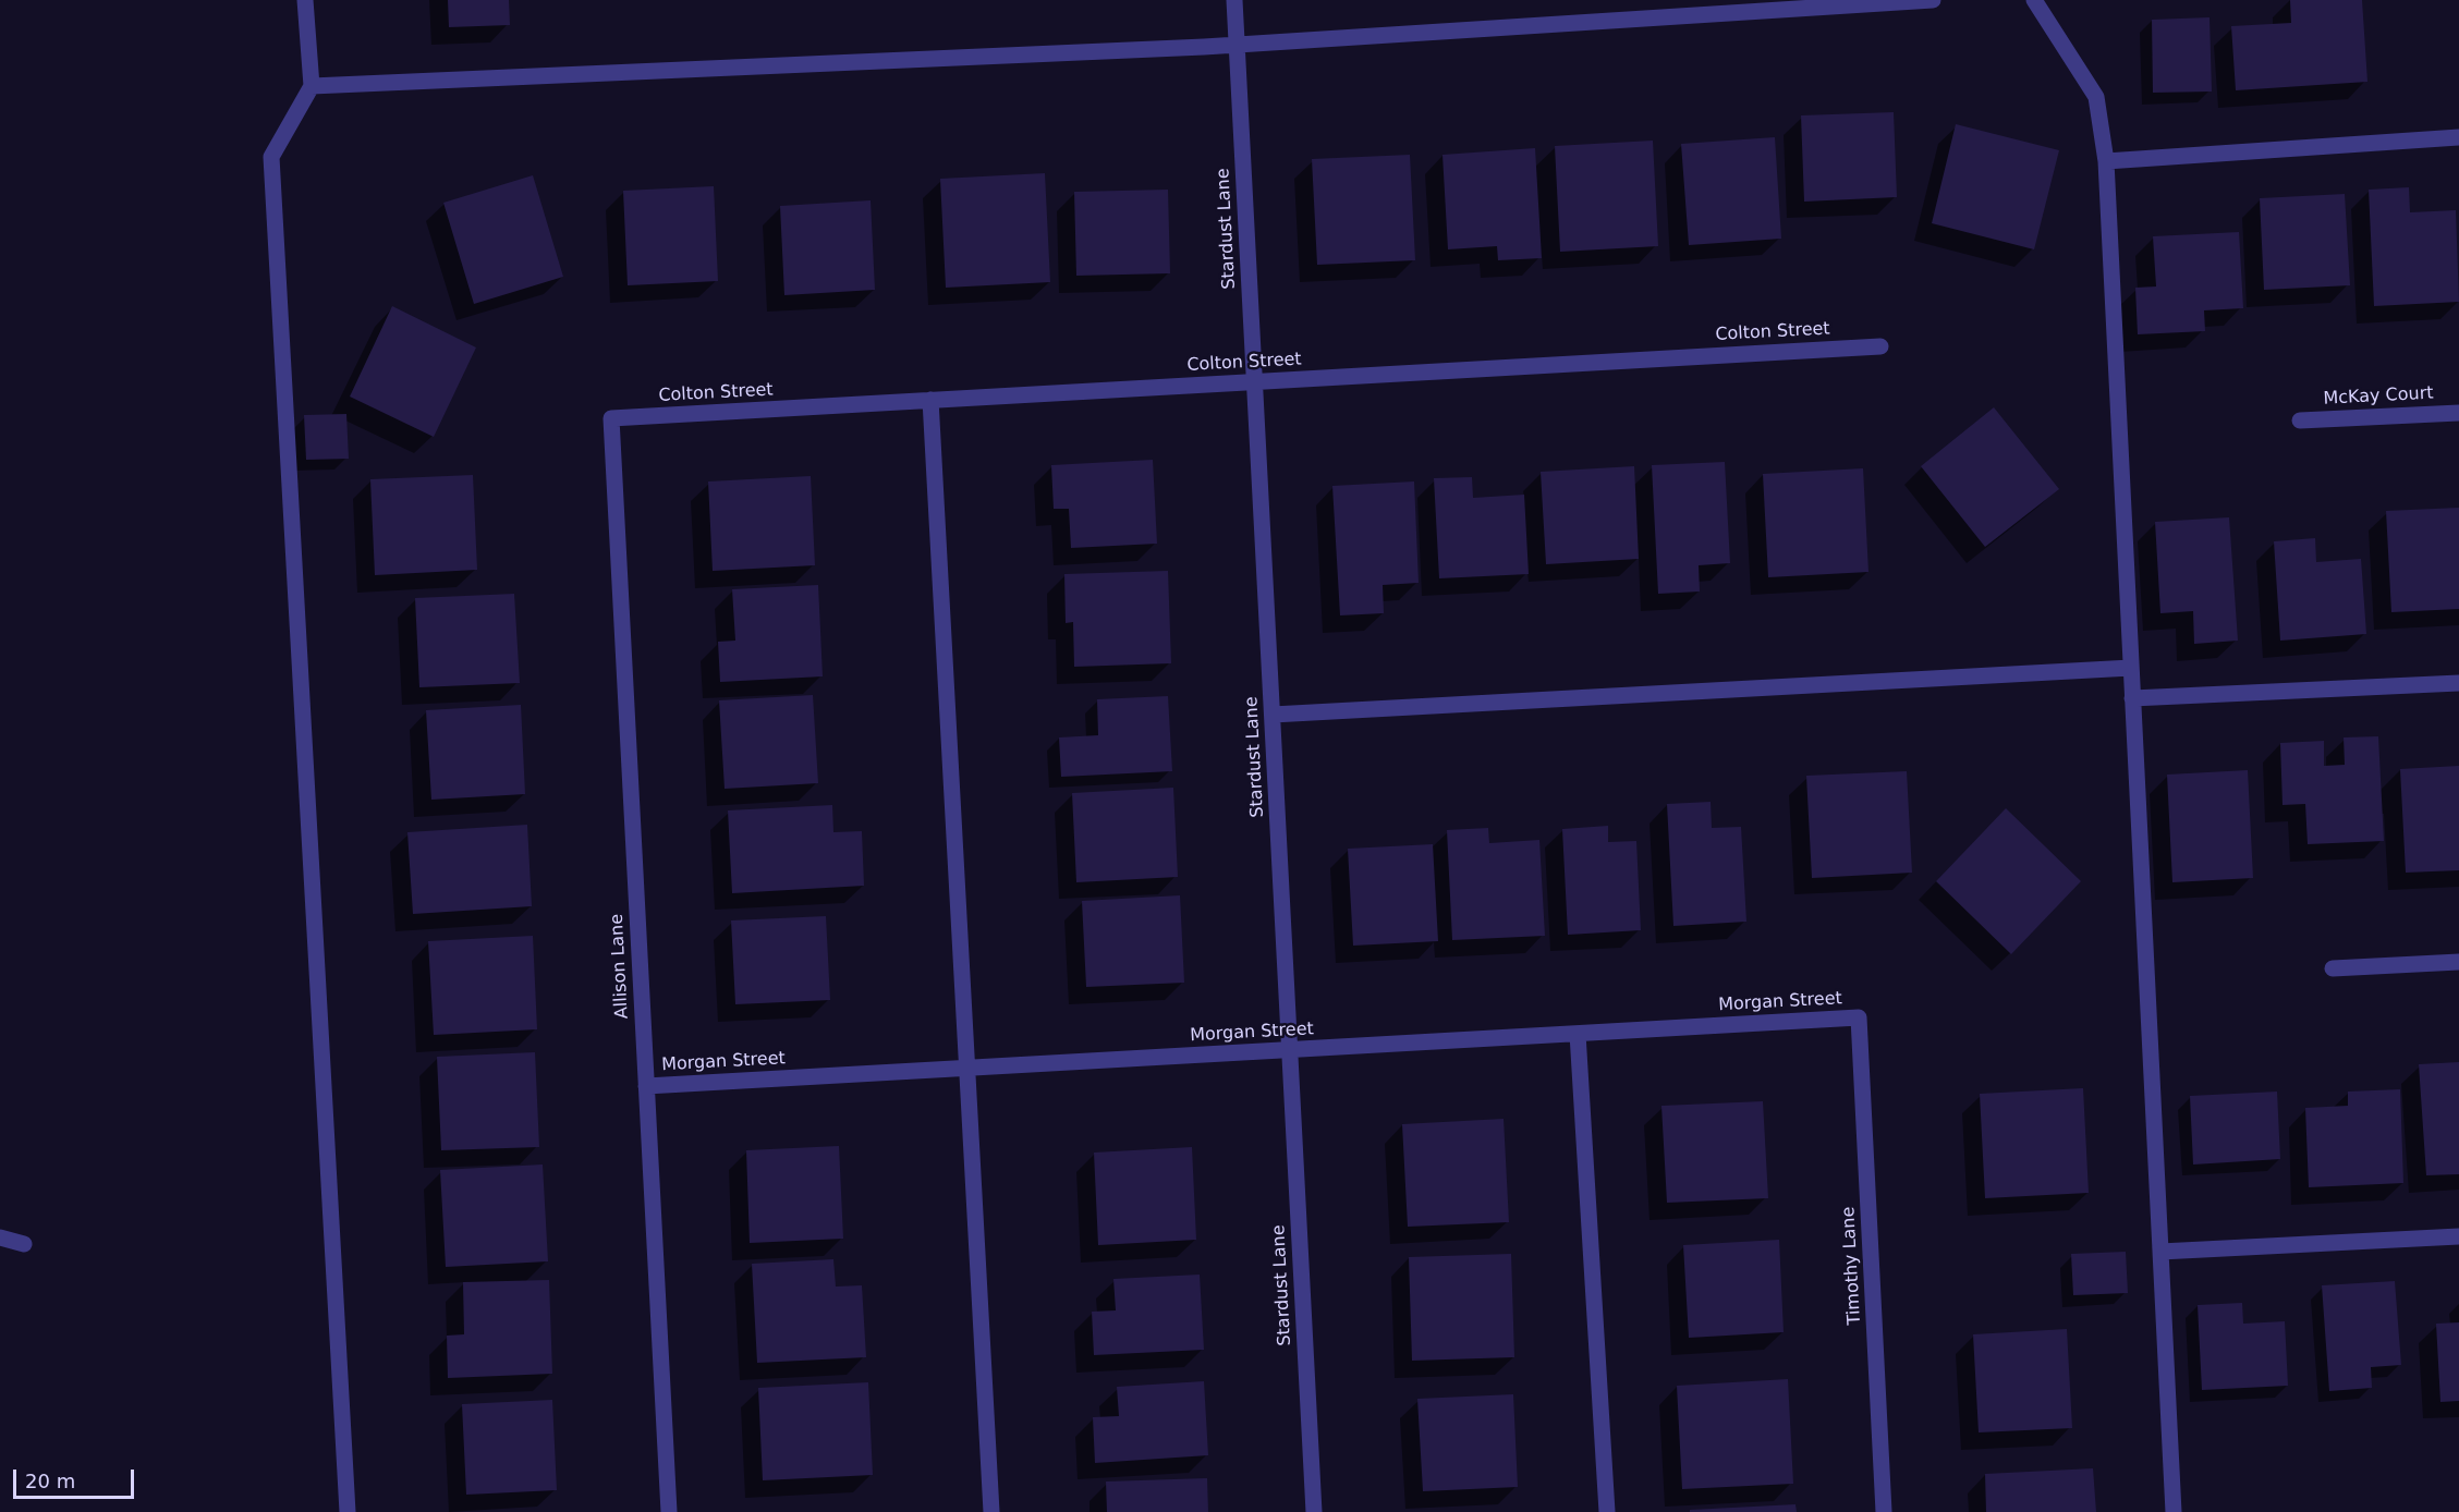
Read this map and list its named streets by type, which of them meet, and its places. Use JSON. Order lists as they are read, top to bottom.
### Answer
{
  "streets": {
    "street": [
      "Stardust Lane",
      "Colton Street",
      "McKay Court",
      "Allison Lane",
      "Morgan Street",
      "Timothy Lane"
    ]
  },
  "crossings": [
    ["Stardust Lane", "Colton Street"],
    ["Stardust Lane", "Morgan Street"],
    ["Colton Street", "Allison Lane"],
    ["Allison Lane", "Morgan Street"],
    ["Morgan Street", "Timothy Lane"]
  ],
  "scale_bar": "20 m"
}
